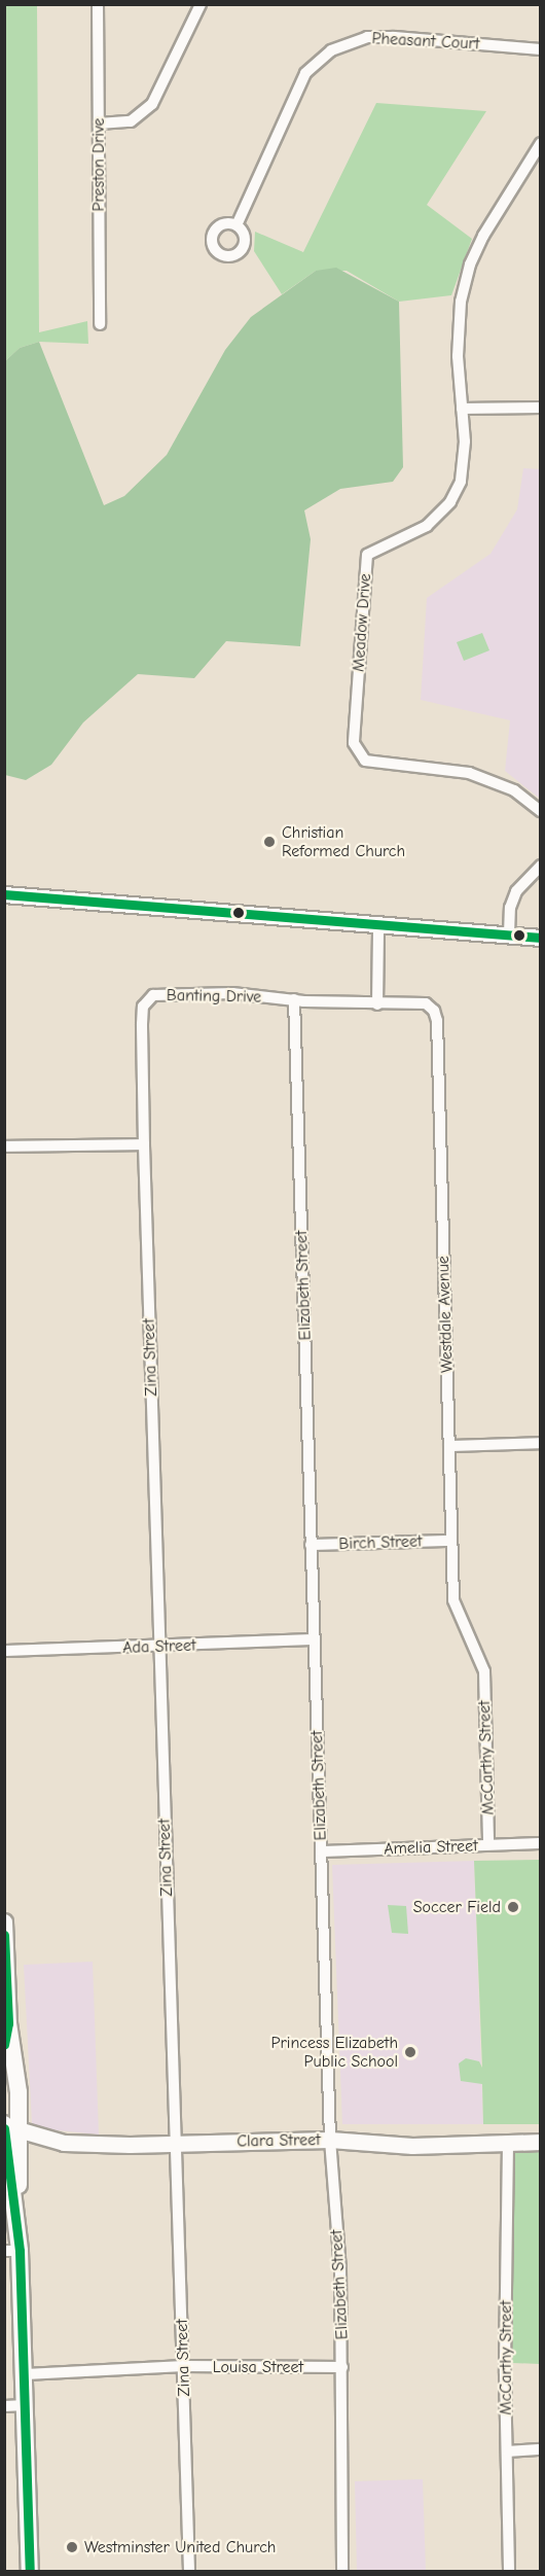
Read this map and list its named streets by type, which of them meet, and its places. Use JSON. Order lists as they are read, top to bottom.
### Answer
{
  "streets": {
    "street": [
      "Pheasant Court",
      "Preston Drive",
      "Meadow Drive",
      "Banting Drive",
      "Elizabeth Street",
      "Westdale Avenue",
      "Zina Street",
      "Birch Street",
      "Ada Street",
      "McCarthy Street",
      "Amelia Street",
      "Clara Street",
      "Louisa Street"
    ]
  },
  "crossings": [
    ["Banting Drive", "Elizabeth Street"],
    ["Banting Drive", "Westdale Avenue"],
    ["Banting Drive", "Zina Street"],
    ["Elizabeth Street", "Birch Street"],
    ["Elizabeth Street", "Ada Street"],
    ["Elizabeth Street", "Amelia Street"],
    ["Elizabeth Street", "Clara Street"],
    ["Elizabeth Street", "Louisa Street"],
    ["Westdale Avenue", "Birch Street"],
    ["Westdale Avenue", "McCarthy Street"],
    ["Zina Street", "Ada Street"],
    ["Zina Street", "Clara Street"],
    ["Zina Street", "Louisa Street"],
    ["McCarthy Street", "Amelia Street"],
    ["McCarthy Street", "Clara Street"]
  ],
  "places": [
    "Christian Reformed Church",
    "Soccer Field",
    "Princess Elizabeth Public School",
    "Westminster United Church"
  ]
}
